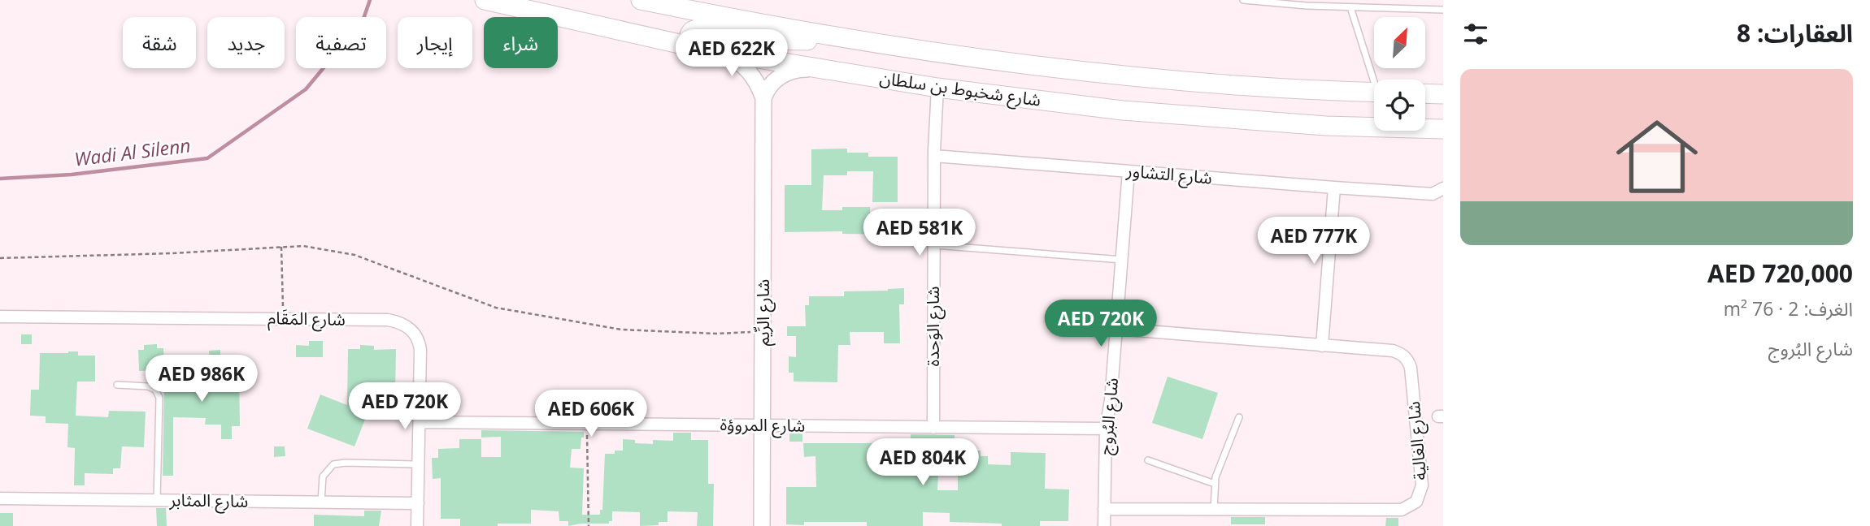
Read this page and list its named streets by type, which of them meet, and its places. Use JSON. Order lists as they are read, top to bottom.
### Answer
{
  "streets": {
    "main road": ["شارع شخبوط بن سلطان"],
    "street": [
      "شارع التشاور",
      "شارع الرِّيم",
      "شارع المَقَام",
      "شارع الوَحدة",
      "شارع البُروج",
      "شارع المروؤة",
      "شارع الغالية",
      "شارع المثابر"
    ]
  },
  "crossings": [
    ["شارع شخبوط بن سلطان", "شارع الرِّيم"],
    ["شارع شخبوط بن سلطان", "شارع الوَحدة"],
    ["شارع التشاور", "شارع الوَحدة"],
    ["شارع التشاور", "شارع البُروج"],
    ["شارع الرِّيم", "شارع المروؤة"],
    ["شارع المَقَام", "شارع المروؤة"],
    ["شارع المَقَام", "شارع المثابر"],
    ["شارع الوَحدة", "شارع المروؤة"],
    ["شارع البُروج", "شارع المروؤة"],
    ["شارع البُروج", "شارع الغالية"]
  ],
  "water": ["Wadi Al Silenn"],
  "north": "top right",
  "page": {
    "heading": "العقارات: 8",
    "chip": [
      "شراء",
      "إيجار",
      "تصفية",
      "جديد",
      "شقة"
    ],
    "price": [
      "AED 622K",
      "AED 581K",
      "AED 777K",
      "AED 720K",
      "AED 986K",
      "AED 720K",
      "AED 606K",
      "AED 804K"
    ],
    "list": [
      {
        "name": "AED 720,000",
        "note": "الغرف: 2 · 76 m² · شارع البُروج"
      }
    ]
  }
}
